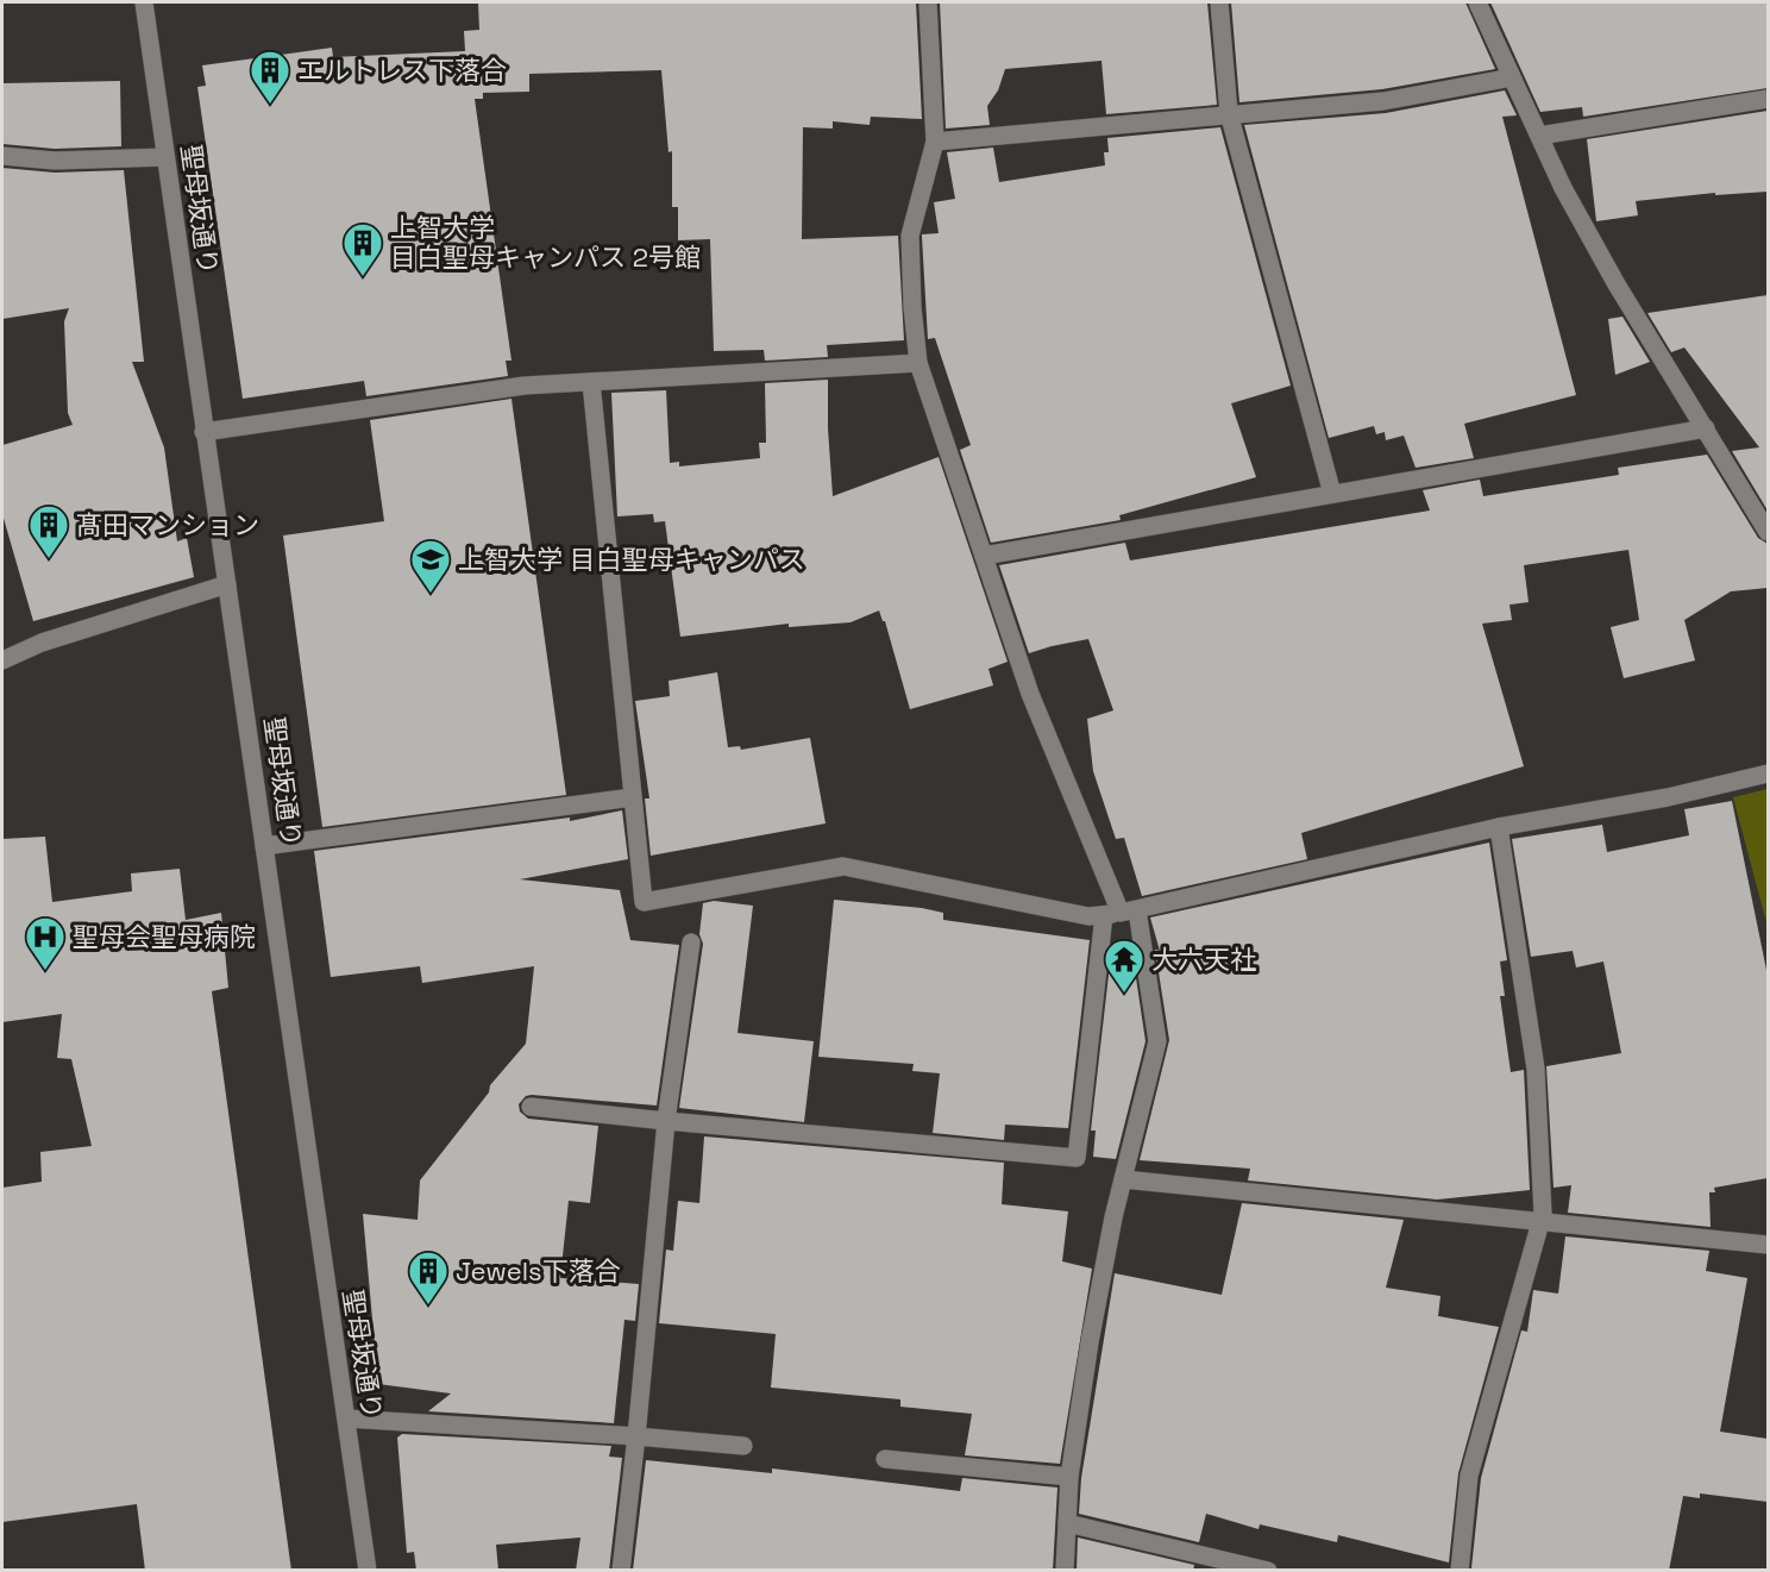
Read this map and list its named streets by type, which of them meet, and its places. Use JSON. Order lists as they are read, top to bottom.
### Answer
{
  "streets": {
    "street": ["聖母坂通り"]
  },
  "places": {
    "building": [
      "エルトレス下落合",
      "上智大学 目白聖母キャンパス 2号館",
      "髙田マンション",
      "Jewels下落合"
    ],
    "school or university": ["上智大学 目白聖母キャンパス"],
    "hospital": ["聖母会聖母病院"],
    "temple": ["大六天社"]
  }
}
